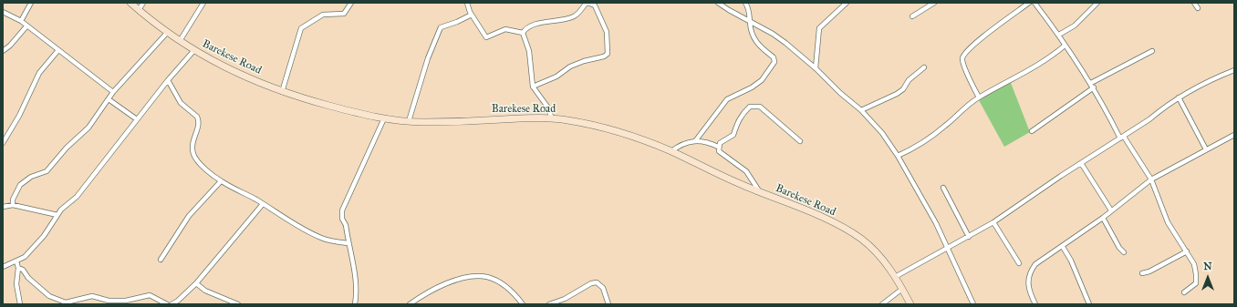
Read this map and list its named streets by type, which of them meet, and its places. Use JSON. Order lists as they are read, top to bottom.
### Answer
{
  "streets": {
    "main road": ["Barekese Road"]
  },
  "north": "top"
}
